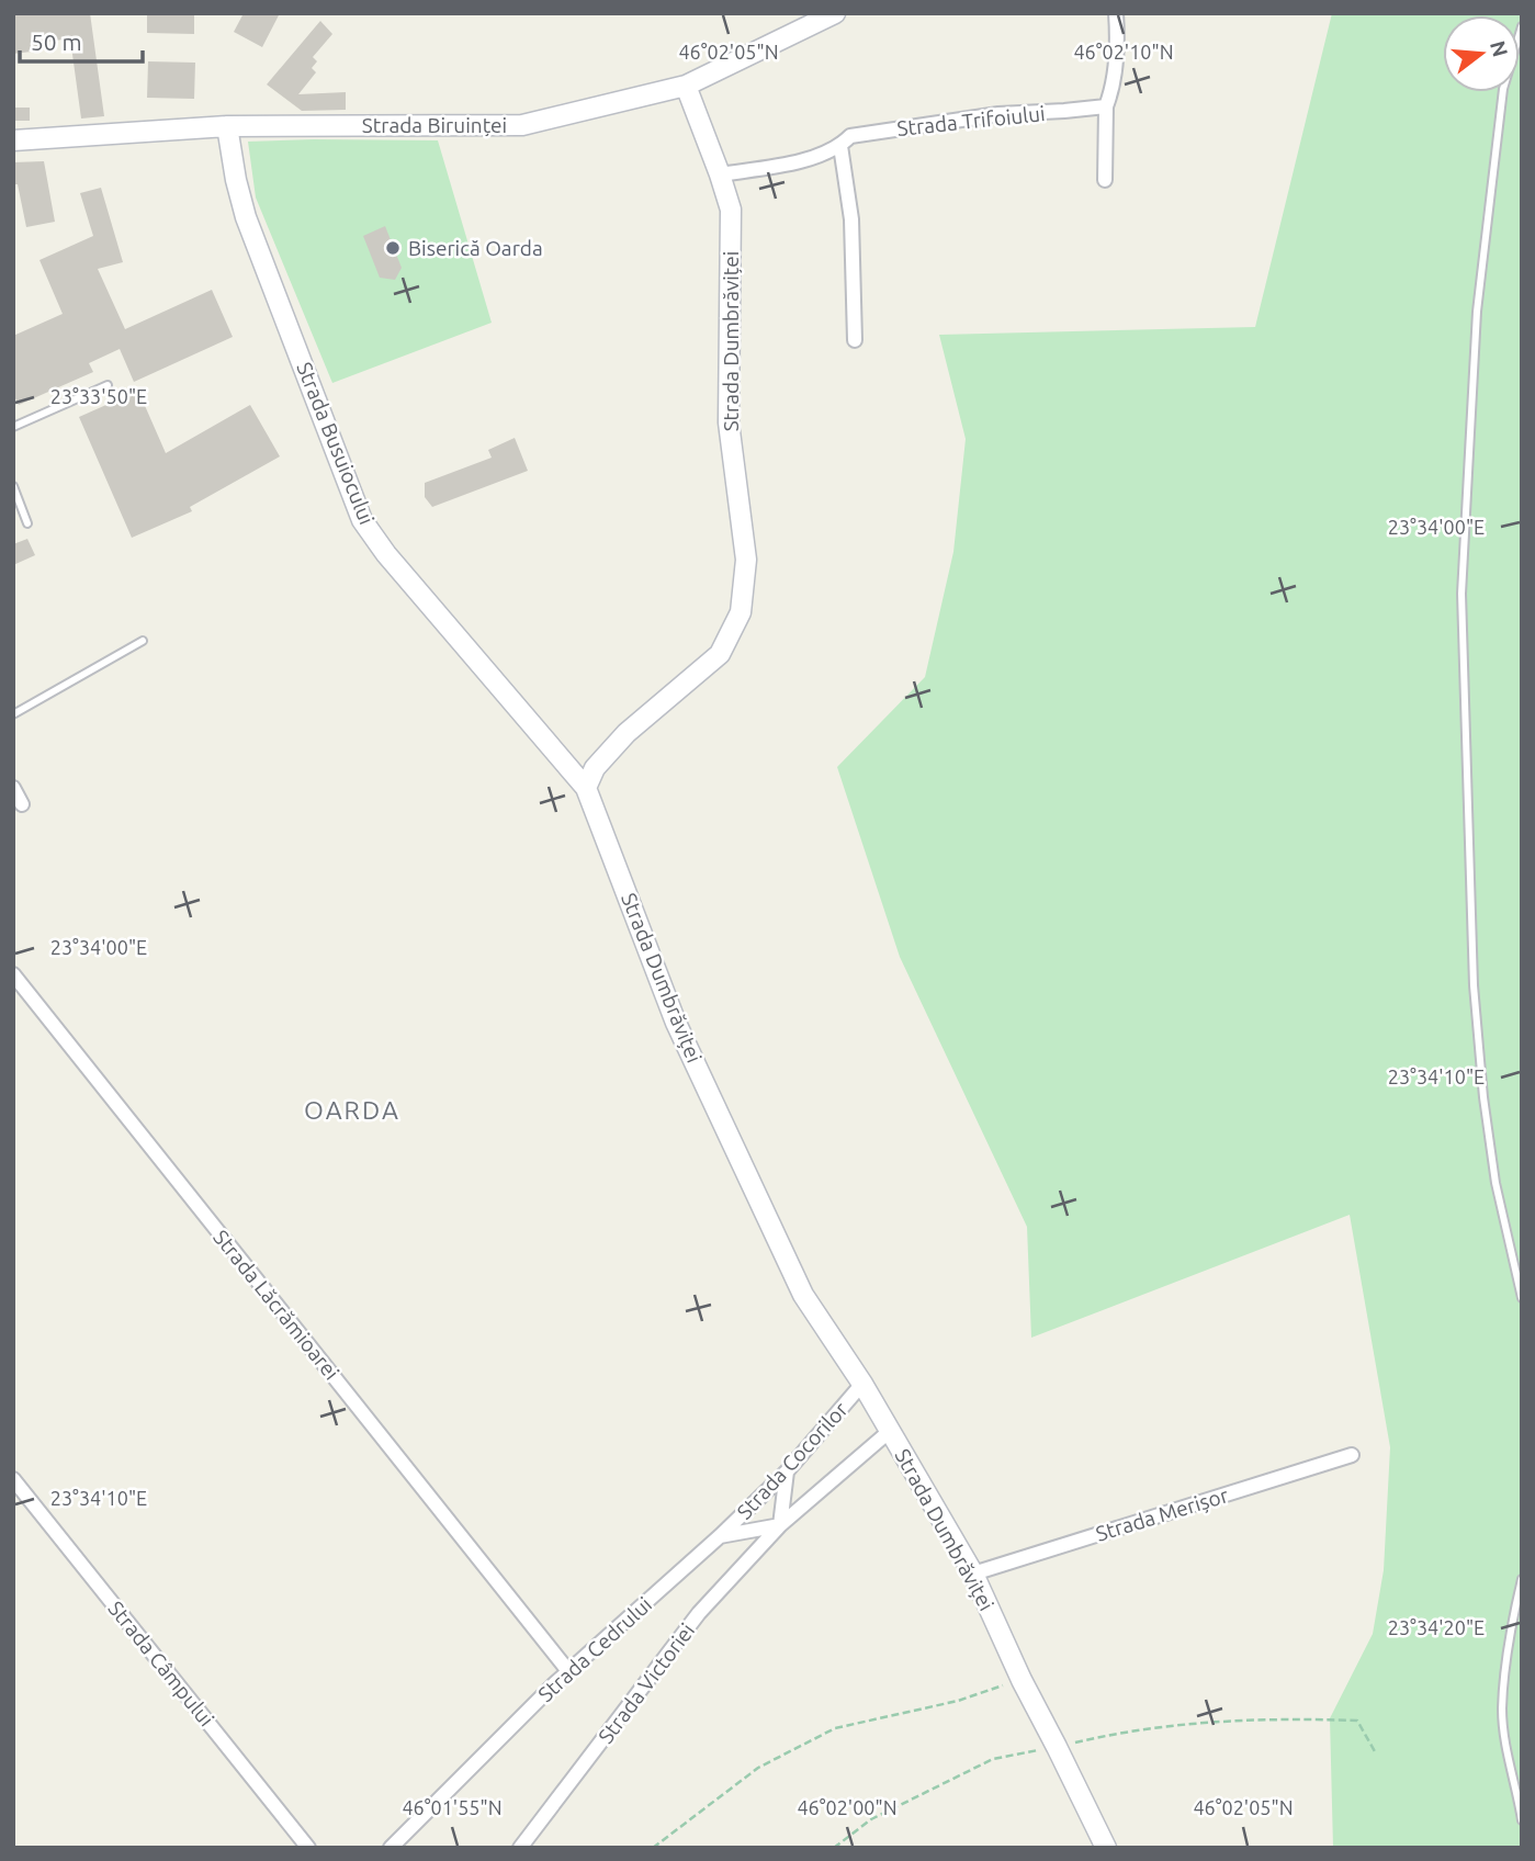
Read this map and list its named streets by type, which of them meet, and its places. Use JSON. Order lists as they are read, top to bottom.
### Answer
{
  "streets": {
    "main road": ["Strada Biruinței", "Strada Dumbrăviței", "Strada Busuiocului"],
    "street": [
      "Strada Trifoiului",
      "Strada Lăcrămioarei",
      "Strada Cocorilor",
      "Strada Merișor",
      "Strada Cedrului",
      "Strada Câmpului",
      "Strada Victoriei"
    ]
  },
  "crossings": [
    ["Strada Trifoiului", "Strada Dumbrăviței"],
    ["Strada Biruinței", "Strada Dumbrăviței"],
    ["Strada Biruinței", "Strada Busuiocului"],
    ["Strada Dumbrăviței", "Strada Busuiocului"],
    ["Strada Dumbrăviței", "Strada Cocorilor"],
    ["Strada Dumbrăviței", "Strada Merișor"],
    ["Strada Lăcrămioarei", "Strada Cedrului"],
    ["Strada Cocorilor", "Strada Cedrului"],
    ["Strada Cocorilor", "Strada Victoriei"]
  ],
  "districts": ["OARDA"],
  "places": ["Biserică Oarda"],
  "scale_bar": "50 m",
  "north": "right",
  "coordinates": [
    "46°02'05\"N",
    "46°02'10\"N",
    "23°33'50\"E",
    "23°34'00\"E",
    "23°34'10\"E",
    "23°34'20\"E",
    "46°01'55\"N",
    "46°02'00\"N"
  ]
}
